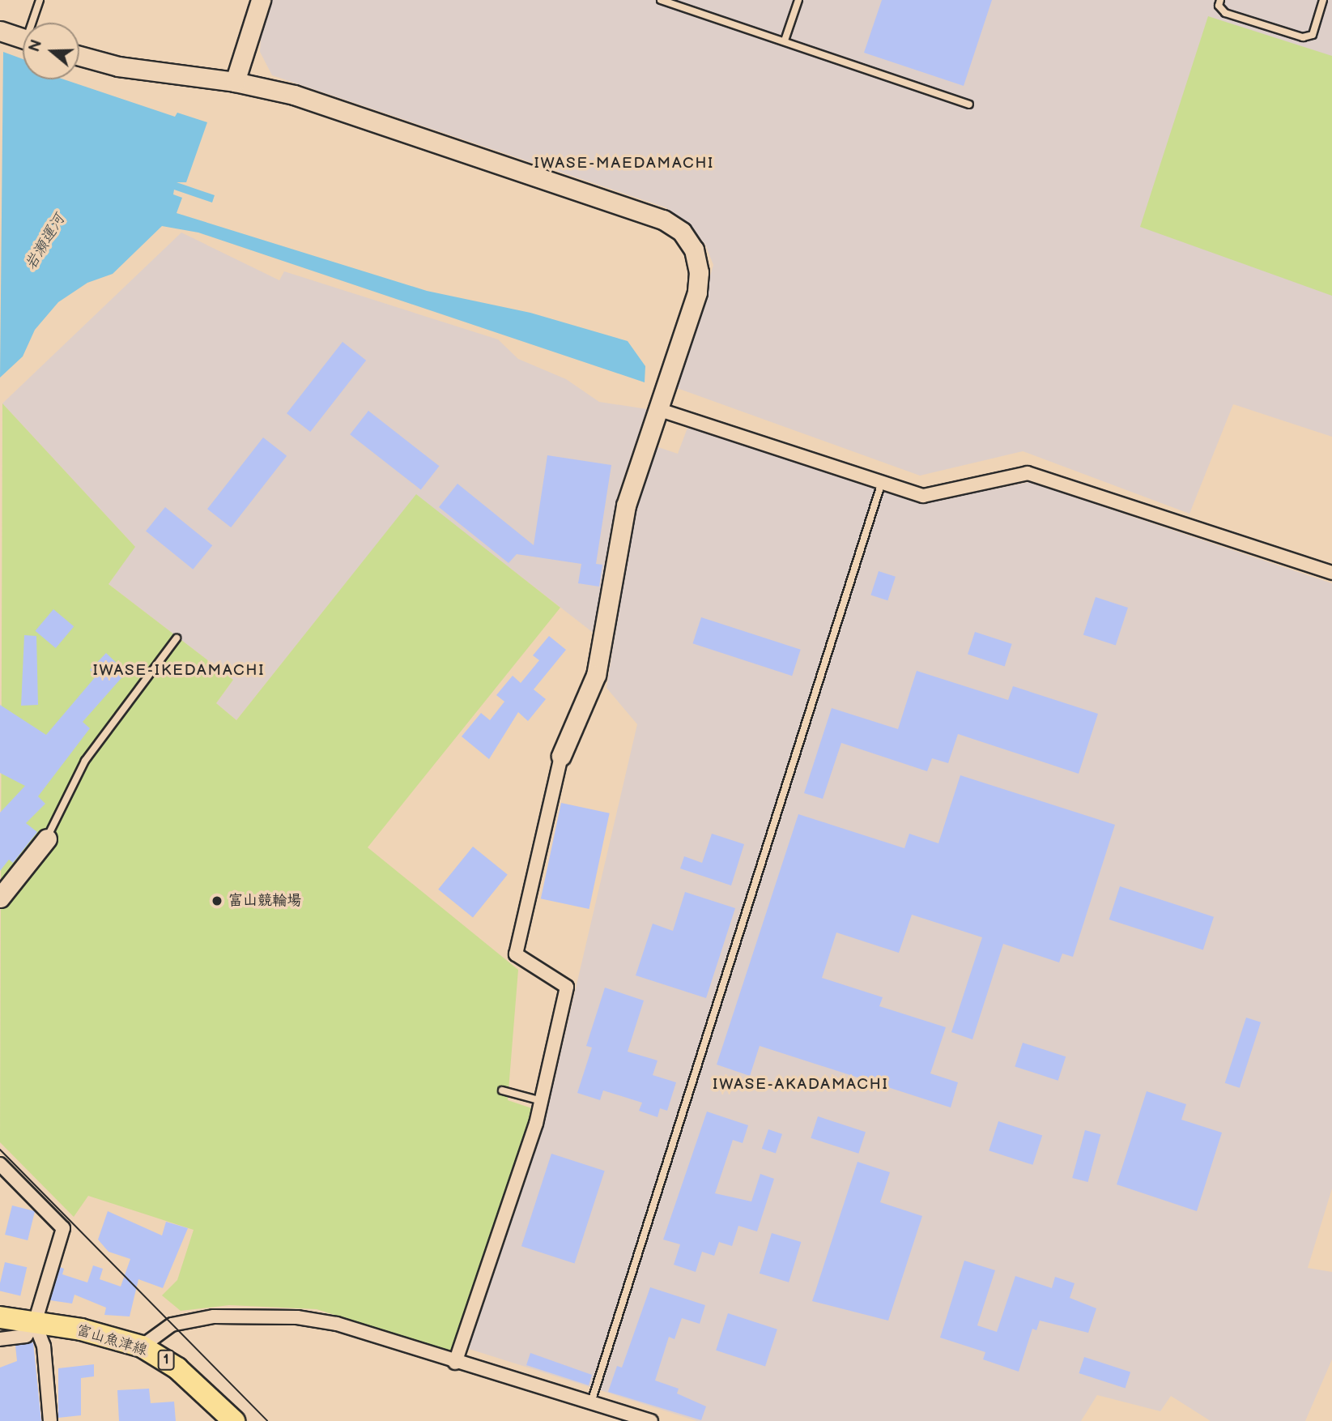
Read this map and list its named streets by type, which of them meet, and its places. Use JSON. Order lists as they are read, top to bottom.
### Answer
{
  "streets": {
    "main road": ["富山魚津線", "1"]
  },
  "districts": ["IWASE-MAEDAMACHI", "IWASE-IKEDAMACHI", "IWASE-AKADAMACHI"],
  "water": ["岩瀬運河"],
  "places": ["富山競輪場"],
  "north": "left"
}
